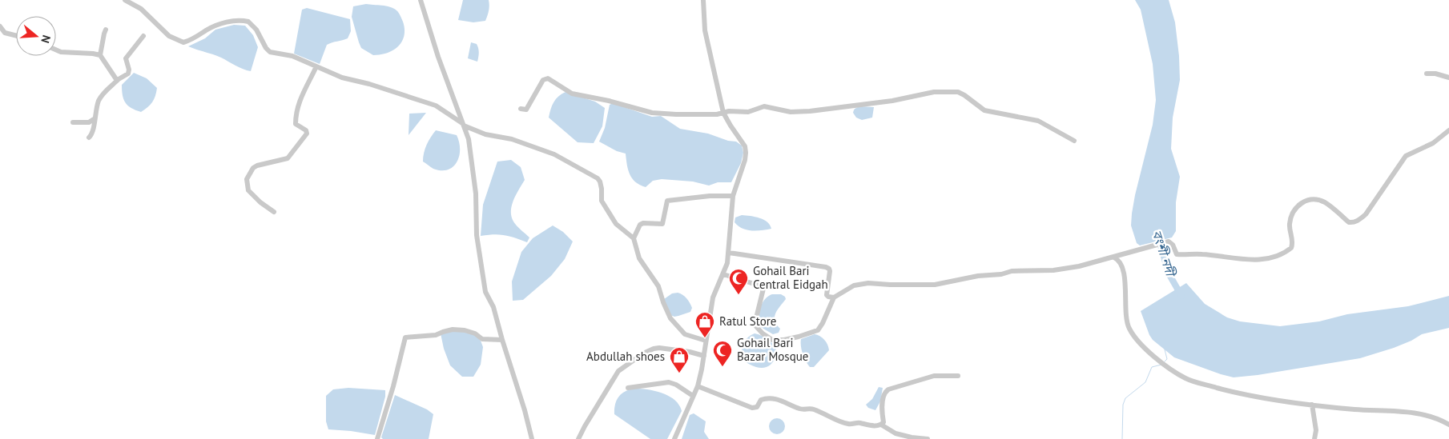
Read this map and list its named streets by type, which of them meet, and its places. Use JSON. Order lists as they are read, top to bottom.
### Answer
{
  "water": ["বংশী নদী"],
  "places": {
    "mosque": ["Gohail Bari Central Eidgah", "Gohail Bari Bazar Mosque"],
    "shop": ["Ratul Store", "Abdullah shoes"]
  },
  "north": "right"
}
